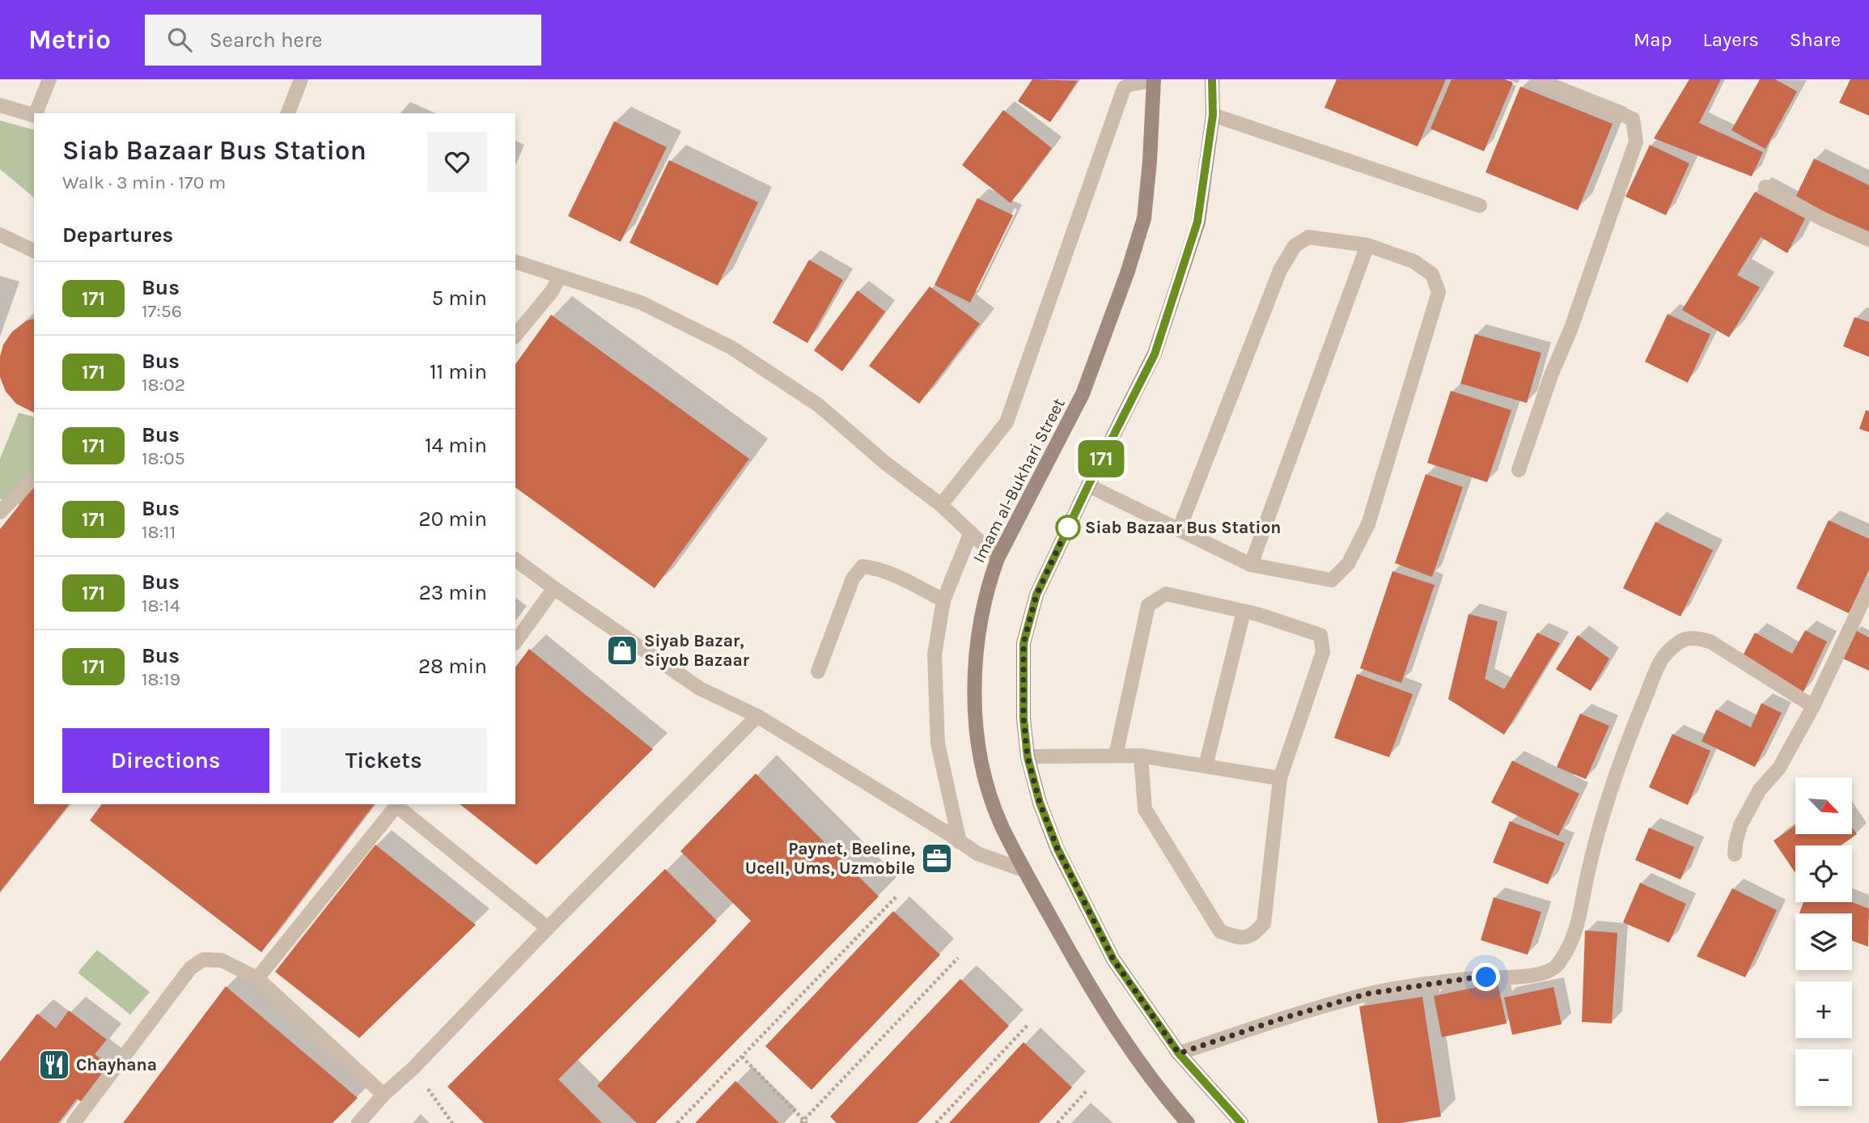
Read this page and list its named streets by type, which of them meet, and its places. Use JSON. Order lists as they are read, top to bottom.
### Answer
{
  "streets": {
    "main road": ["Imam al-Bukhari Street"]
  },
  "places": {
    "other": ["Siab Bazaar Bus Station"],
    "shop": ["Siyab Bazar, Siyob Bazaar"],
    "office": ["Paynet, Beeline, Ucell, Ums, Uzmobile"],
    "restaurant": ["Chayhana"]
  },
  "lines": ["bus line 171"],
  "north": "bottom right",
  "page": {
    "header": "Metrio",
    "search": "Search here",
    "nav": ["Map", "Layers", "Share"],
    "on_map": "171",
    "heading": [
      ["Siab Bazaar Bus Station", "Walk · 3 min · 170 m"],
      "Departures"
    ],
    "list": [
      {
        "mark": "171",
        "name": "Bus",
        "note": "17:56",
        "value": "5 min"
      },
      {
        "mark": "171",
        "name": "Bus",
        "note": "18:02",
        "value": "11 min"
      },
      {
        "mark": "171",
        "name": "Bus",
        "note": "18:05",
        "value": "14 min"
      },
      {
        "mark": "171",
        "name": "Bus",
        "note": "18:11",
        "value": "20 min"
      },
      {
        "mark": "171",
        "name": "Bus",
        "note": "18:14",
        "value": "23 min"
      },
      {
        "mark": "171",
        "name": "Bus",
        "note": "18:19",
        "value": "28 min"
      }
    ],
    "buttons": ["Directions", "Tickets"],
    "map_buttons": ["+", "−"]
  }
}
